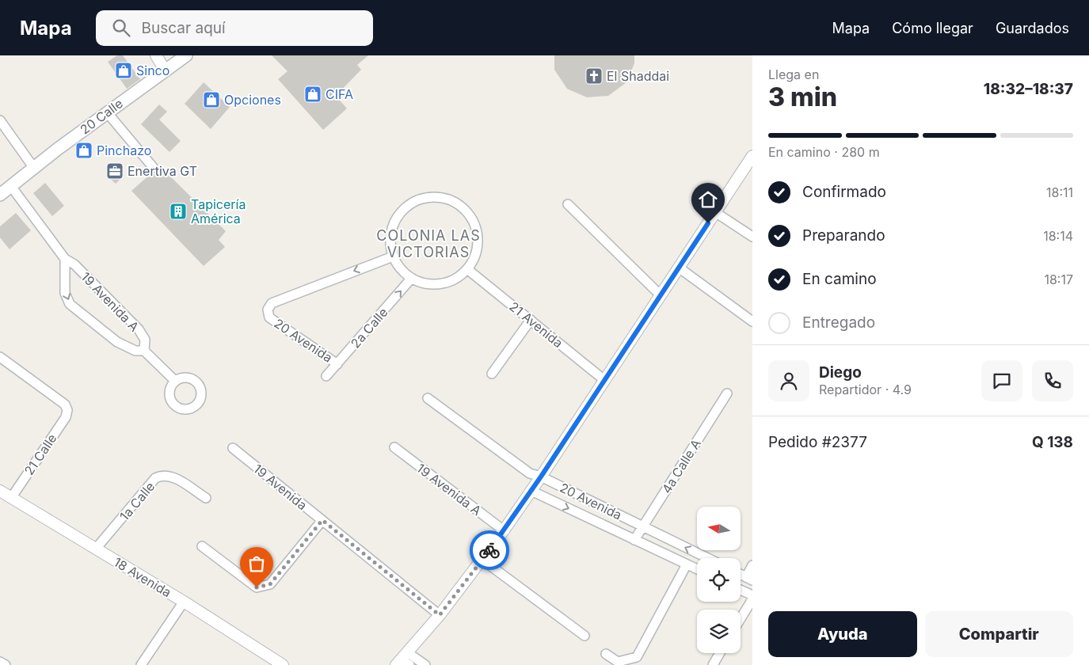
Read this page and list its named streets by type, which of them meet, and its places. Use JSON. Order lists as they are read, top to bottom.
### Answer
{
  "streets": {
    "main road": ["20 Calle"],
    "street": [
      "19 Avenida A",
      "21 Avenida",
      "2a Calle",
      "20 Avenida",
      "21 Calle",
      "4a Calle A",
      "19 Avenida",
      "1a Calle",
      "18 Avenida"
    ]
  },
  "crossings": [
    ["20 Calle", "19 Avenida A"],
    ["21 Avenida", "2a Calle"],
    ["21 Avenida", "20 Avenida"],
    ["2a Calle", "20 Avenida"],
    ["20 Avenida", "4a Calle A"],
    ["21 Calle", "18 Avenida"],
    ["1a Calle", "18 Avenida"]
  ],
  "one_way": ["2a Calle"],
  "districts": ["COLONIA LAS VICTORIAS"],
  "places": {
    "shop": [
      "Sinco",
      "CIFA",
      "Opciones",
      "Pinchazo"
    ],
    "church": ["El Shaddai"],
    "office": ["Enertiva GT"],
    "building": ["Tapicería América"]
  },
  "north": "left",
  "page": {
    "header": "Mapa",
    "search": "Buscar aquí",
    "nav": ["Mapa", "Cómo llegar", "Guardados"],
    "heading": ["3 min", "Llega en", "18:32–18:37"],
    "panel": [
      "Diego",
      "Repartidor · 4.9",
      "Pedido #2377",
      "Q 138"
    ],
    "bar": "En camino · 280 m",
    "list": [
      ["Confirmado", "18:11"],
      ["Preparando", "18:14"],
      ["En camino", "18:17"],
      "Entregado"
    ],
    "buttons": ["Ayuda", "Compartir"]
  }
}
